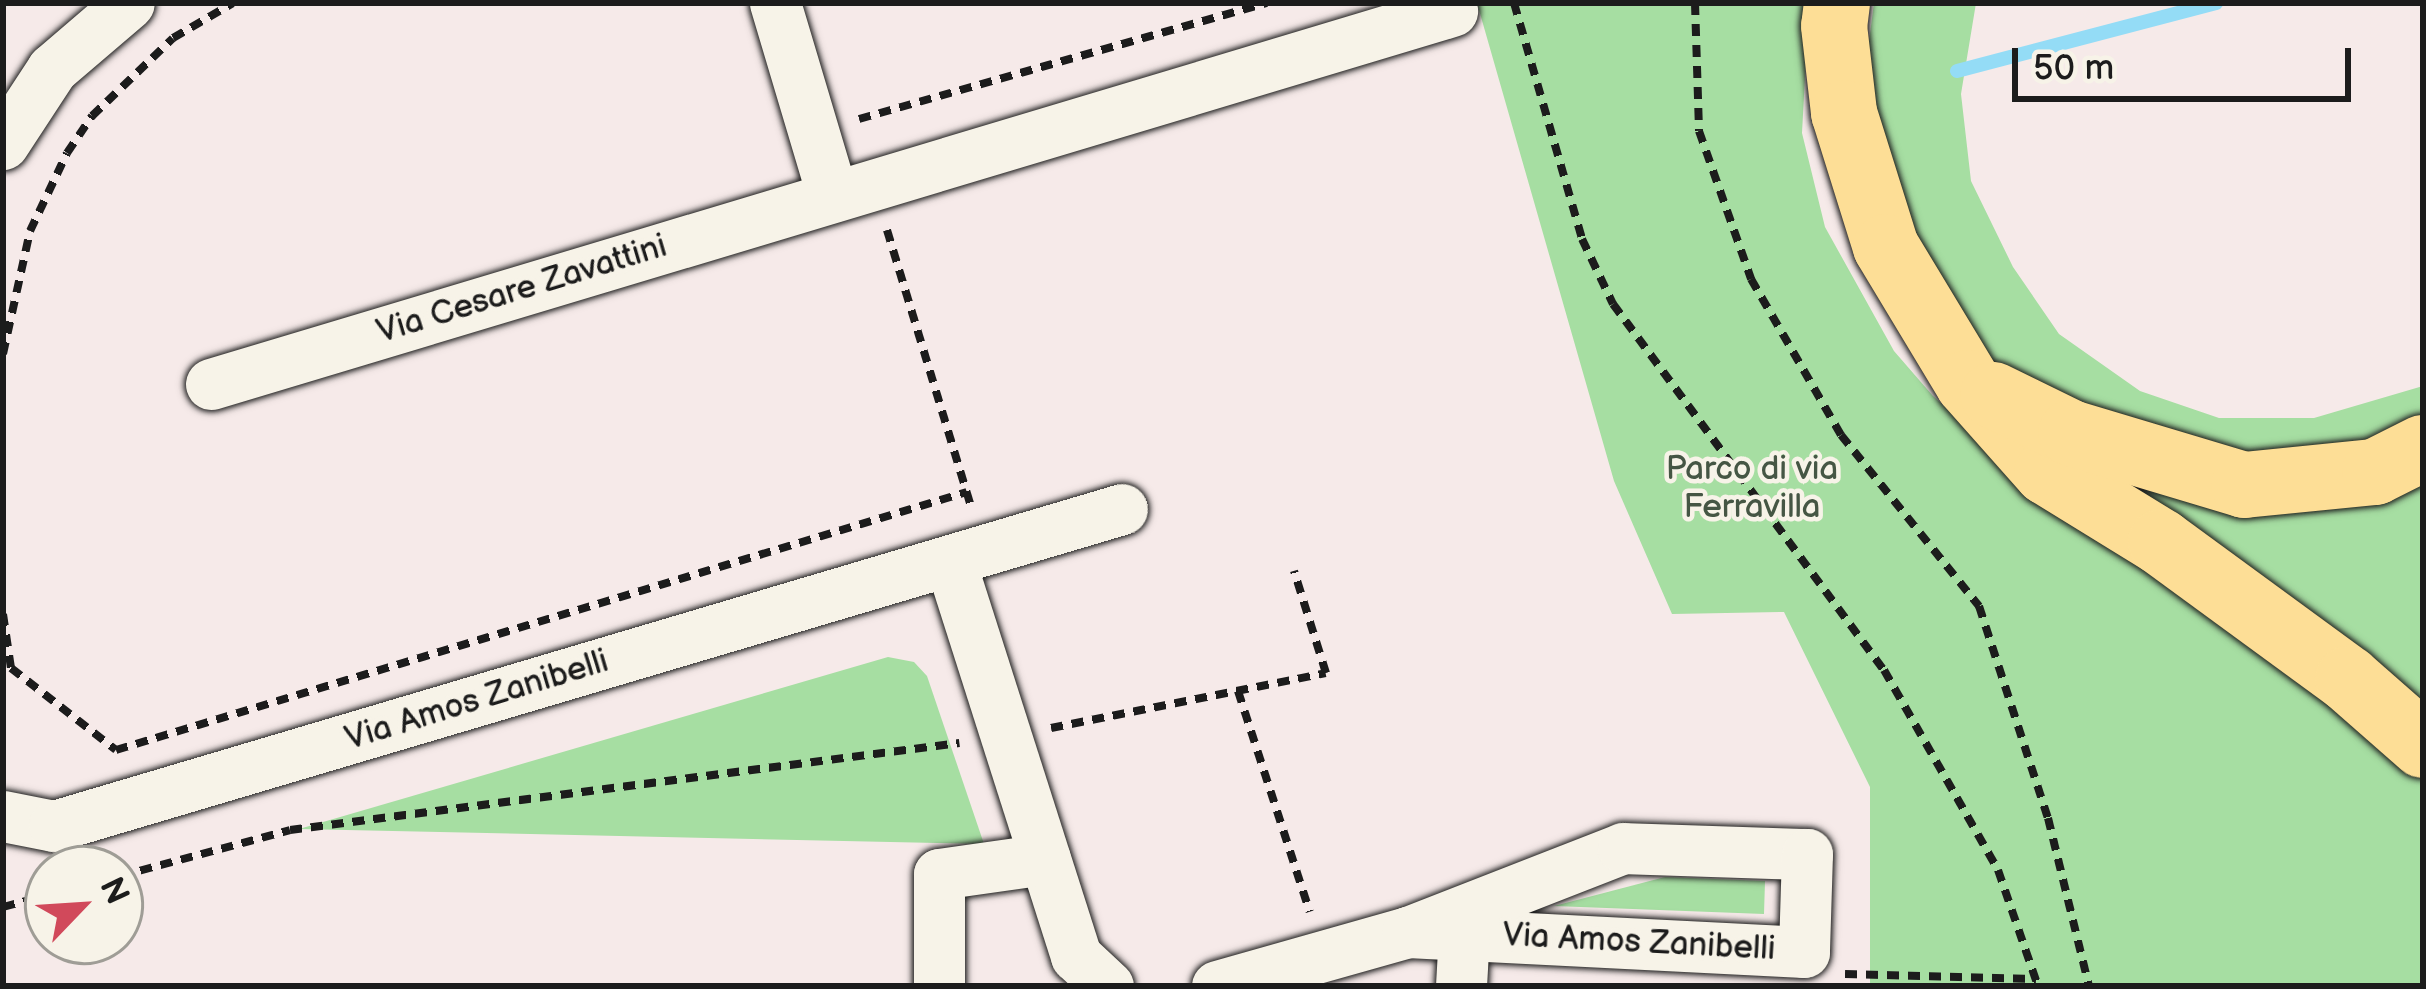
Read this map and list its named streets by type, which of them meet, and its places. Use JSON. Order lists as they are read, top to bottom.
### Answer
{
  "streets": {
    "street": ["Via Cesare Zavattini", "Via Amos Zanibelli"]
  },
  "parks": ["Parco di via Ferravilla"],
  "scale_bar": "50 m",
  "north": "top right"
}
